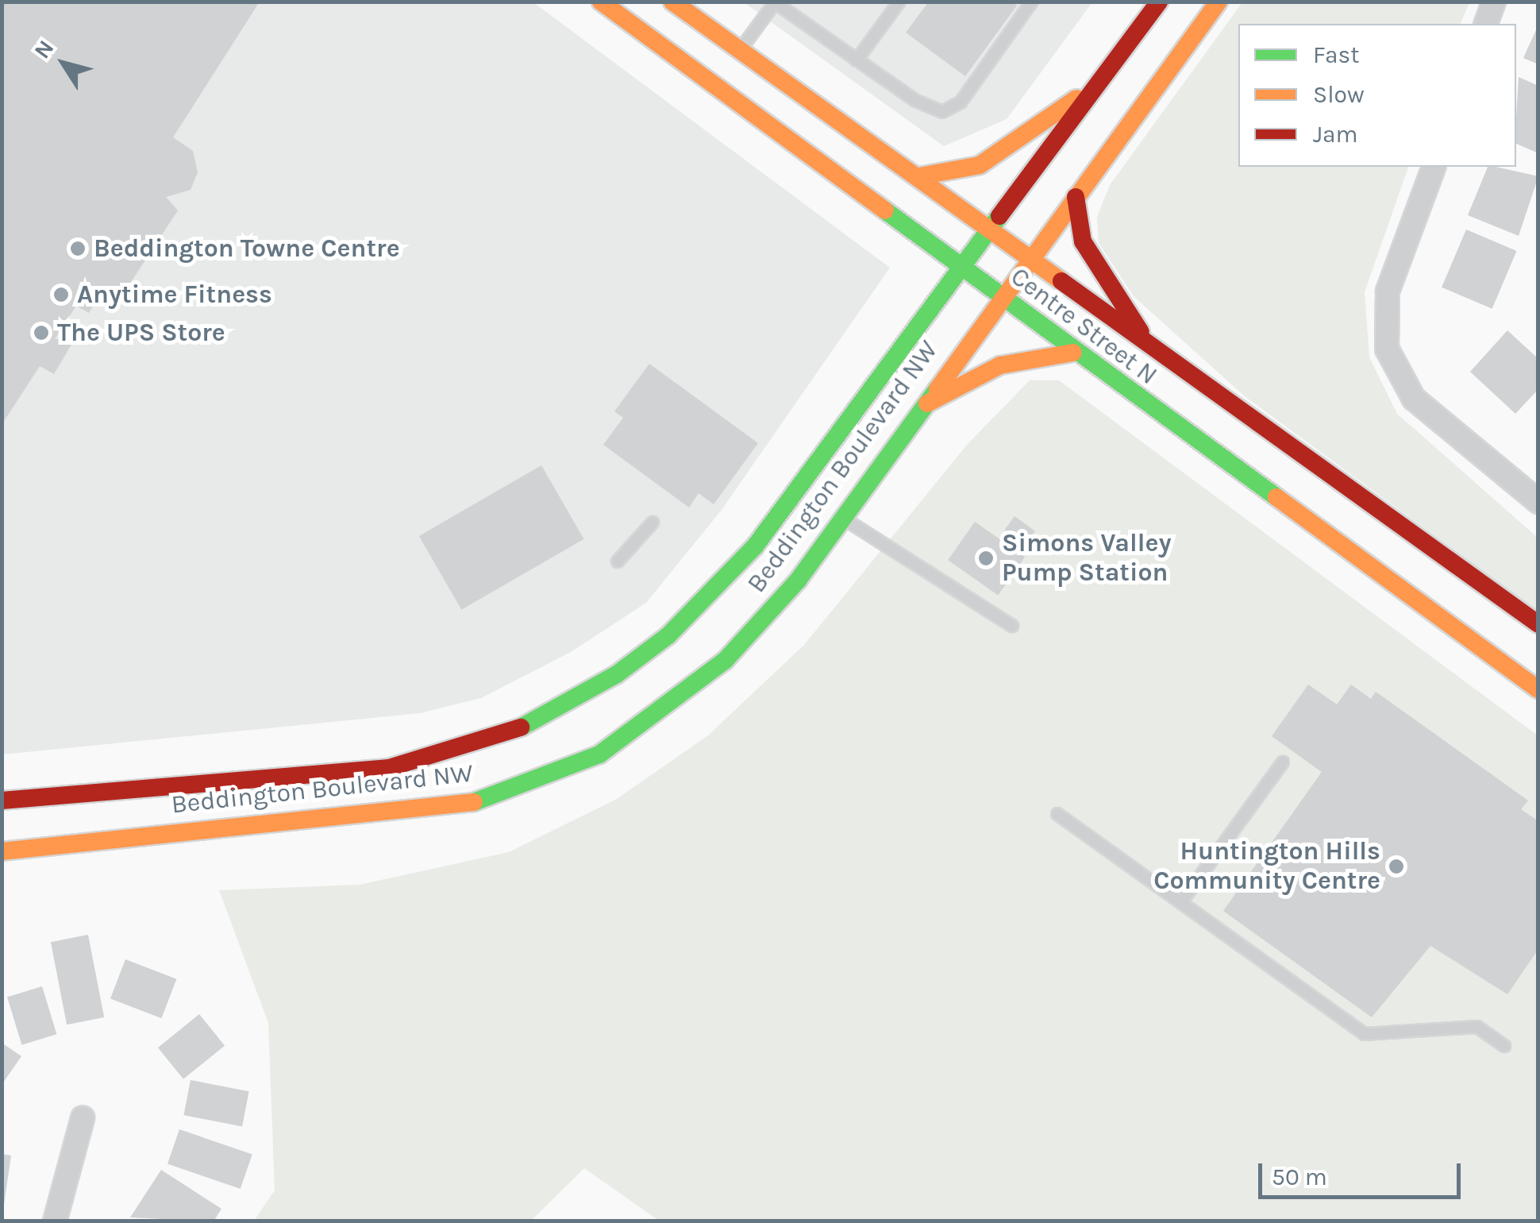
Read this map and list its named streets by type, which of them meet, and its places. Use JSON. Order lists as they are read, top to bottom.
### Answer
{
  "streets": {
    "main road": ["Centre Street N", "Beddington Boulevard NW"]
  },
  "crossings": [
    ["Centre Street N", "Beddington Boulevard NW"]
  ],
  "places": [
    "Beddington Towne Centre",
    "Anytime Fitness",
    "The UPS Store",
    "Simons Valley Pump Station",
    "Huntington Hills Community Centre"
  ],
  "legend": ["Fast", "Slow", "Jam"],
  "scale_bar": "50 m",
  "north": "top left"
}
